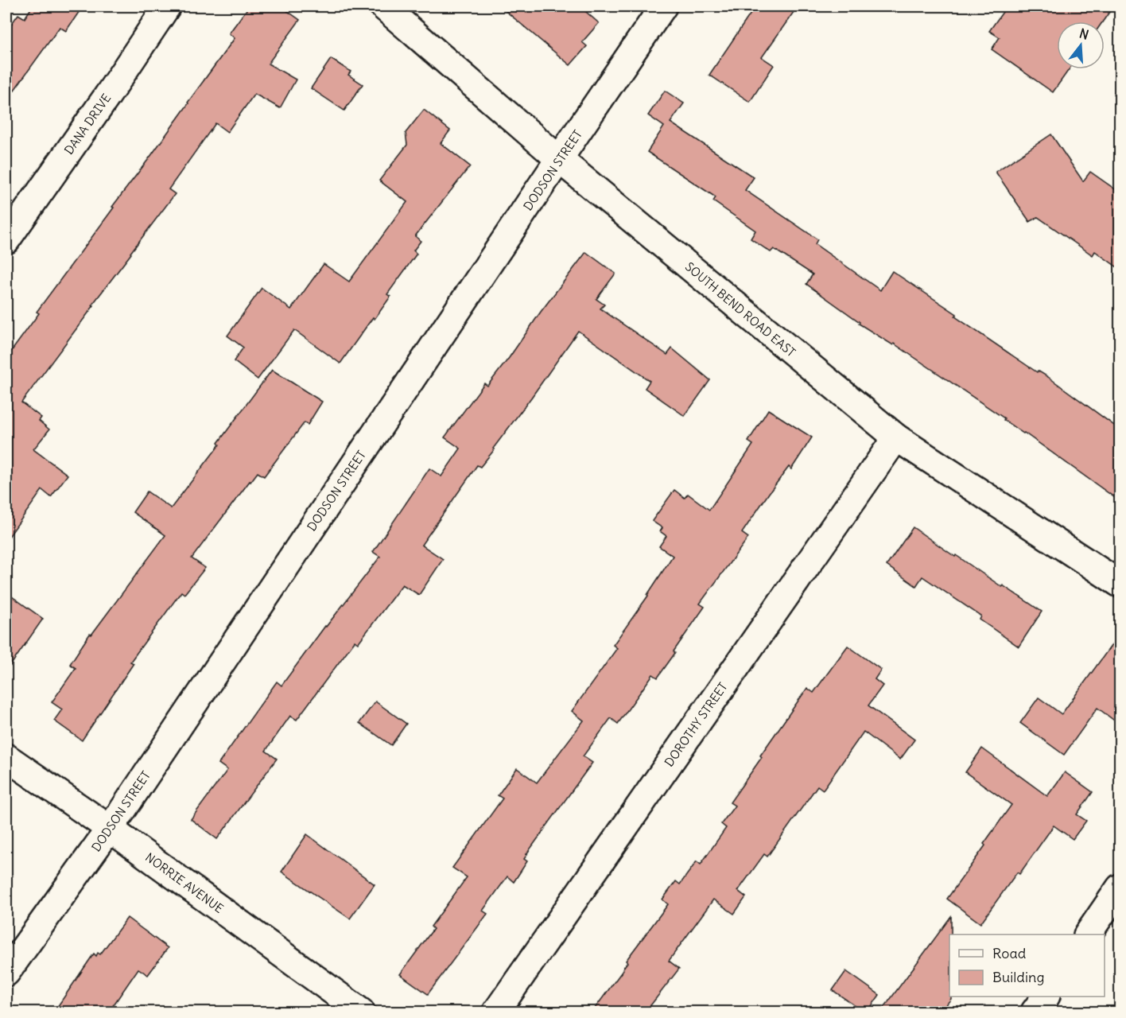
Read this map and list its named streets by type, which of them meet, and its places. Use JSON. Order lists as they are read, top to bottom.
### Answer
{
  "streets": {
    "street": [
      "DANA DRIVE",
      "DODSON STREET",
      "SOUTH BEND ROAD EAST",
      "DOROTHY STREET",
      "NORRIE AVENUE"
    ]
  },
  "crossings": [
    ["DODSON STREET", "SOUTH BEND ROAD EAST"],
    ["DODSON STREET", "NORRIE AVENUE"],
    ["SOUTH BEND ROAD EAST", "DOROTHY STREET"]
  ],
  "legend": ["Road", "Building"],
  "north": "top"
}
